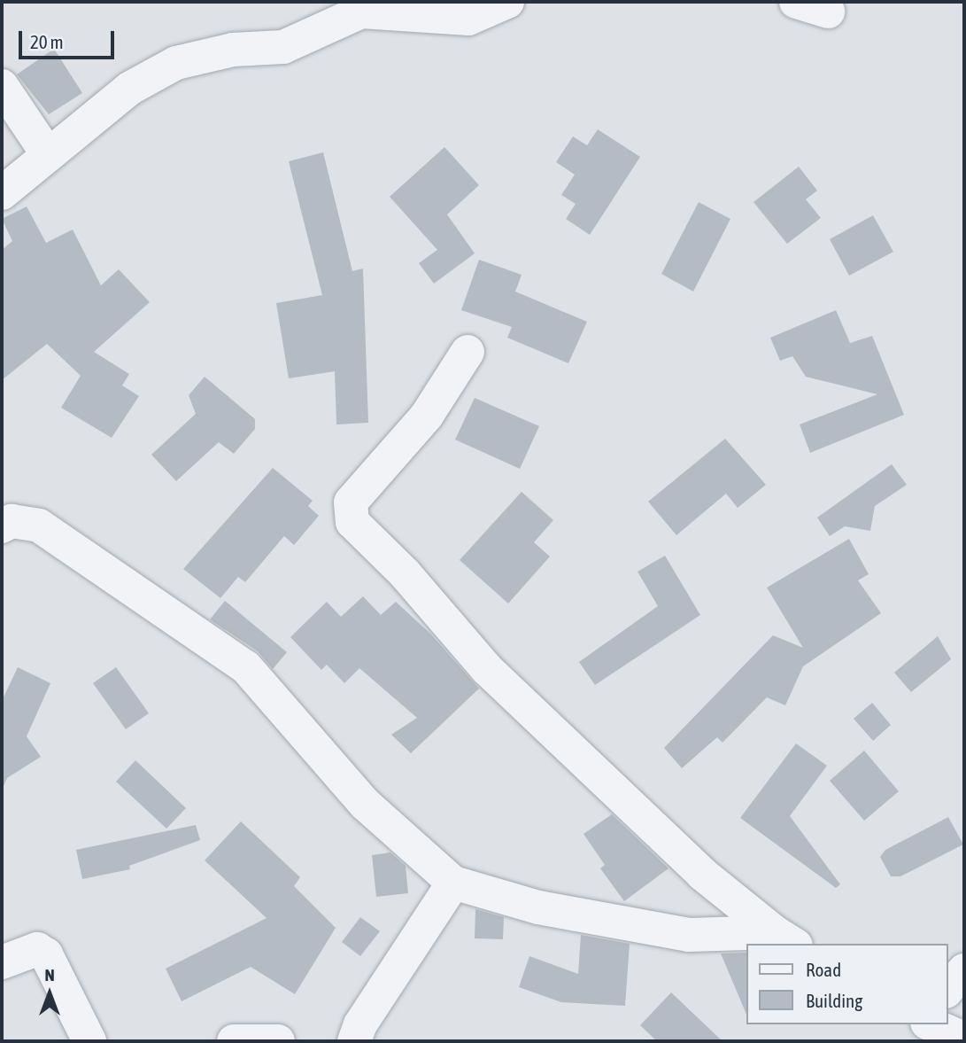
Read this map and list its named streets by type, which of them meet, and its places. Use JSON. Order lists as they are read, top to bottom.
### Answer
{
  "legend": ["Road", "Building"],
  "scale_bar": "20 m",
  "north": "top"
}
